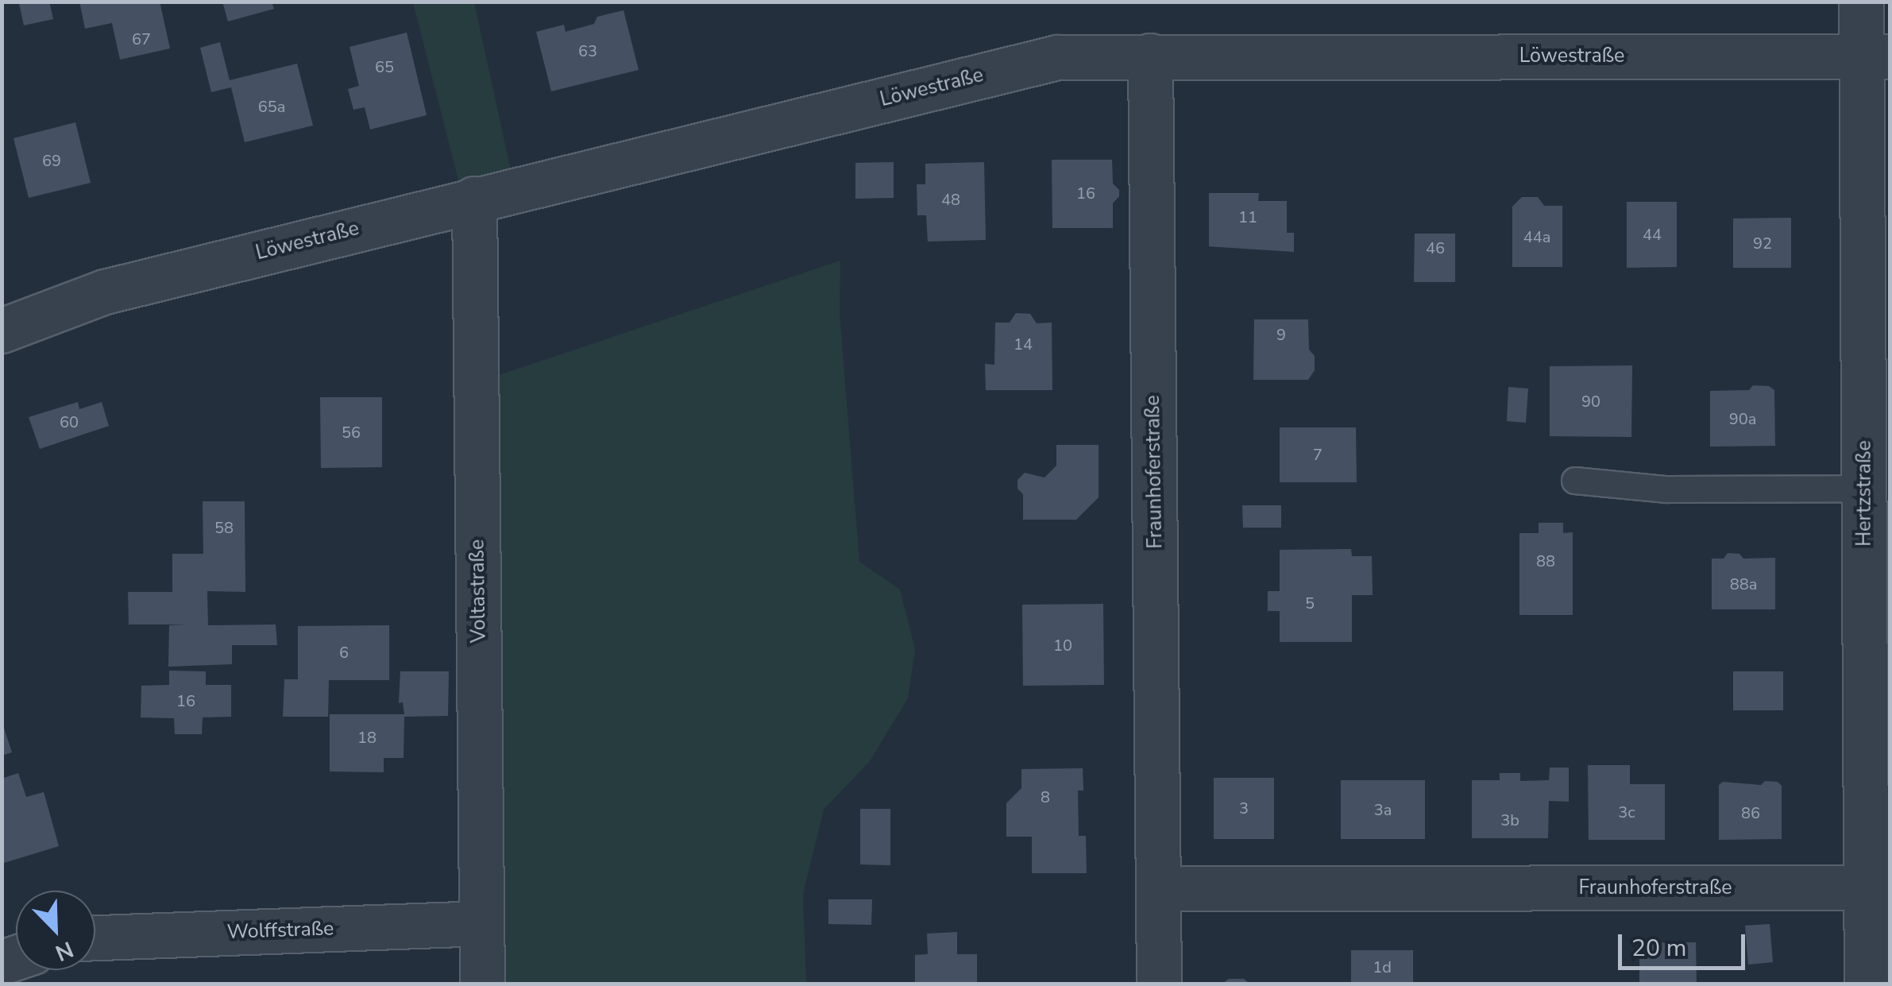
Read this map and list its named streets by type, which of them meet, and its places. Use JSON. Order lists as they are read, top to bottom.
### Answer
{
  "streets": {
    "street": [
      "Löwestraße",
      "Fraunhoferstraße",
      "Hertzstraße",
      "Voltastraße",
      "Wolffstraße"
    ]
  },
  "crossings": [
    ["Löwestraße", "Fraunhoferstraße"],
    ["Löwestraße", "Hertzstraße"],
    ["Löwestraße", "Voltastraße"],
    ["Fraunhoferstraße", "Hertzstraße"],
    ["Voltastraße", "Wolffstraße"]
  ],
  "house_numbers": [
    "67",
    "63",
    "65",
    "65a",
    "69",
    "16",
    "48",
    "11",
    "44",
    "44a",
    "92",
    "46",
    "9",
    "14",
    "90",
    "90a",
    "60",
    "56",
    "7",
    "58",
    "88",
    "88a",
    "5",
    "10",
    "6",
    "16",
    "18",
    "8",
    "3",
    "3a",
    "3c",
    "86",
    "3b",
    "1d"
  ],
  "scale_bar": "20 m",
  "north": "bottom right"
}
